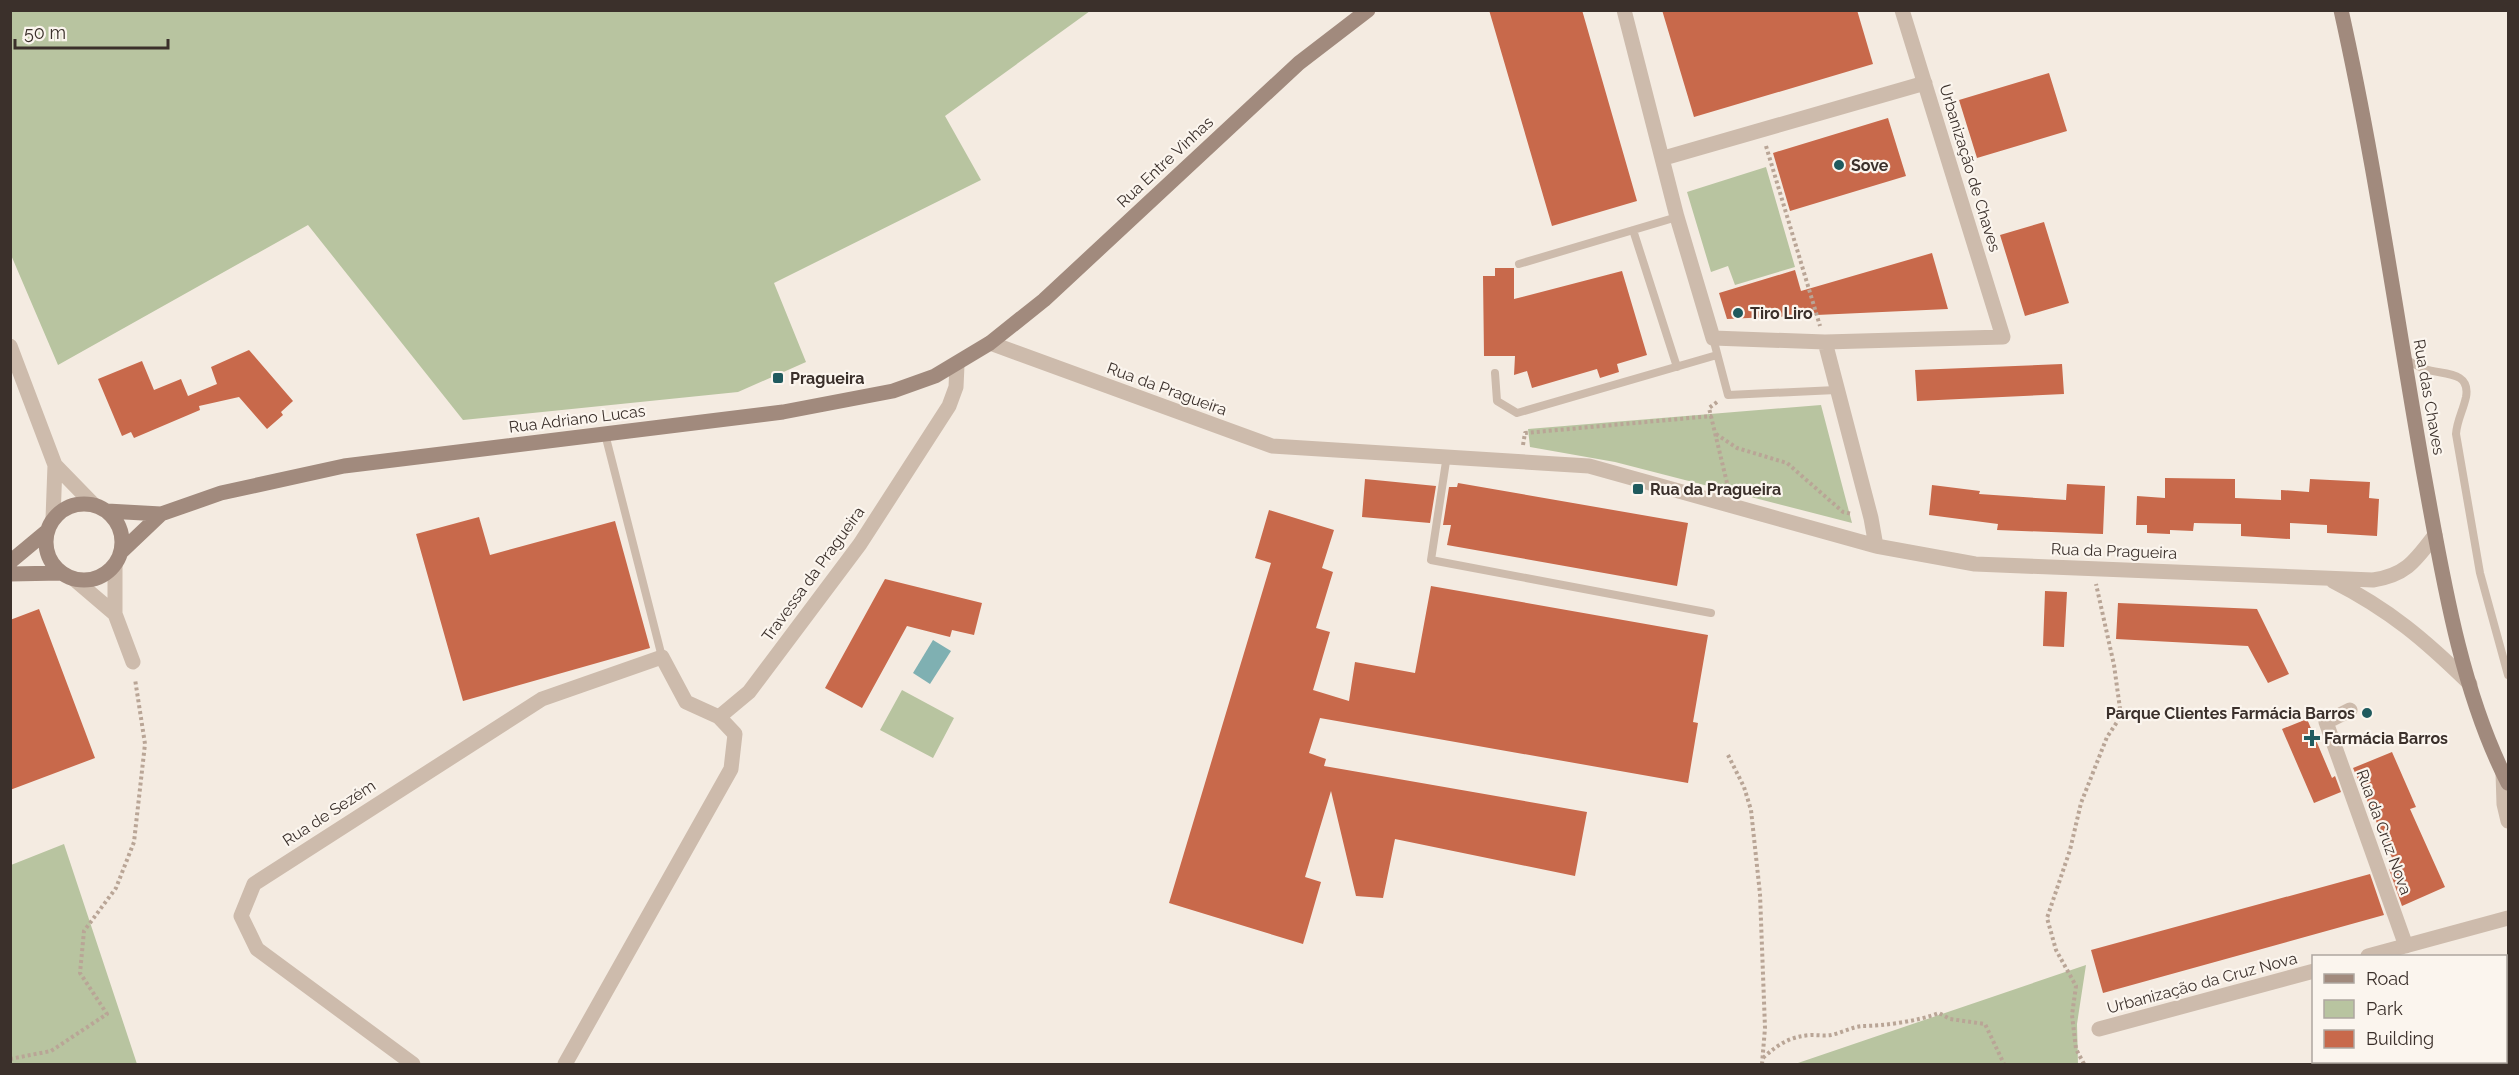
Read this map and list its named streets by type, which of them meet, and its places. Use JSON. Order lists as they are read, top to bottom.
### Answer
{
  "streets": {
    "street": [
      "Rua Entre Vinhas",
      "Urbanização de Chaves",
      "Rua da Pragueira",
      "Rua das Chaves",
      "Rua Adriano Lucas",
      "Travessa da Pragueira",
      "Rua de Sezém",
      "Rua da Cruz Nova",
      "Urbanização da Cruz Nova"
    ]
  },
  "crossings": [
    ["Rua Entre Vinhas", "Rua da Pragueira"],
    ["Rua Entre Vinhas", "Rua Adriano Lucas"],
    ["Rua da Pragueira", "Rua das Chaves"],
    ["Rua da Pragueira", "Rua Adriano Lucas"],
    ["Rua Adriano Lucas", "Travessa da Pragueira"]
  ],
  "places": {
    "other": ["Sove", "Tiro Liro", "Parque Clientes Farmácia Barros"],
    "transit": ["Pragueira", "Rua da Pragueira"],
    "health": ["Farmácia Barros"]
  },
  "legend": ["Road", "Park", "Building"],
  "scale_bar": "50 m"
}
